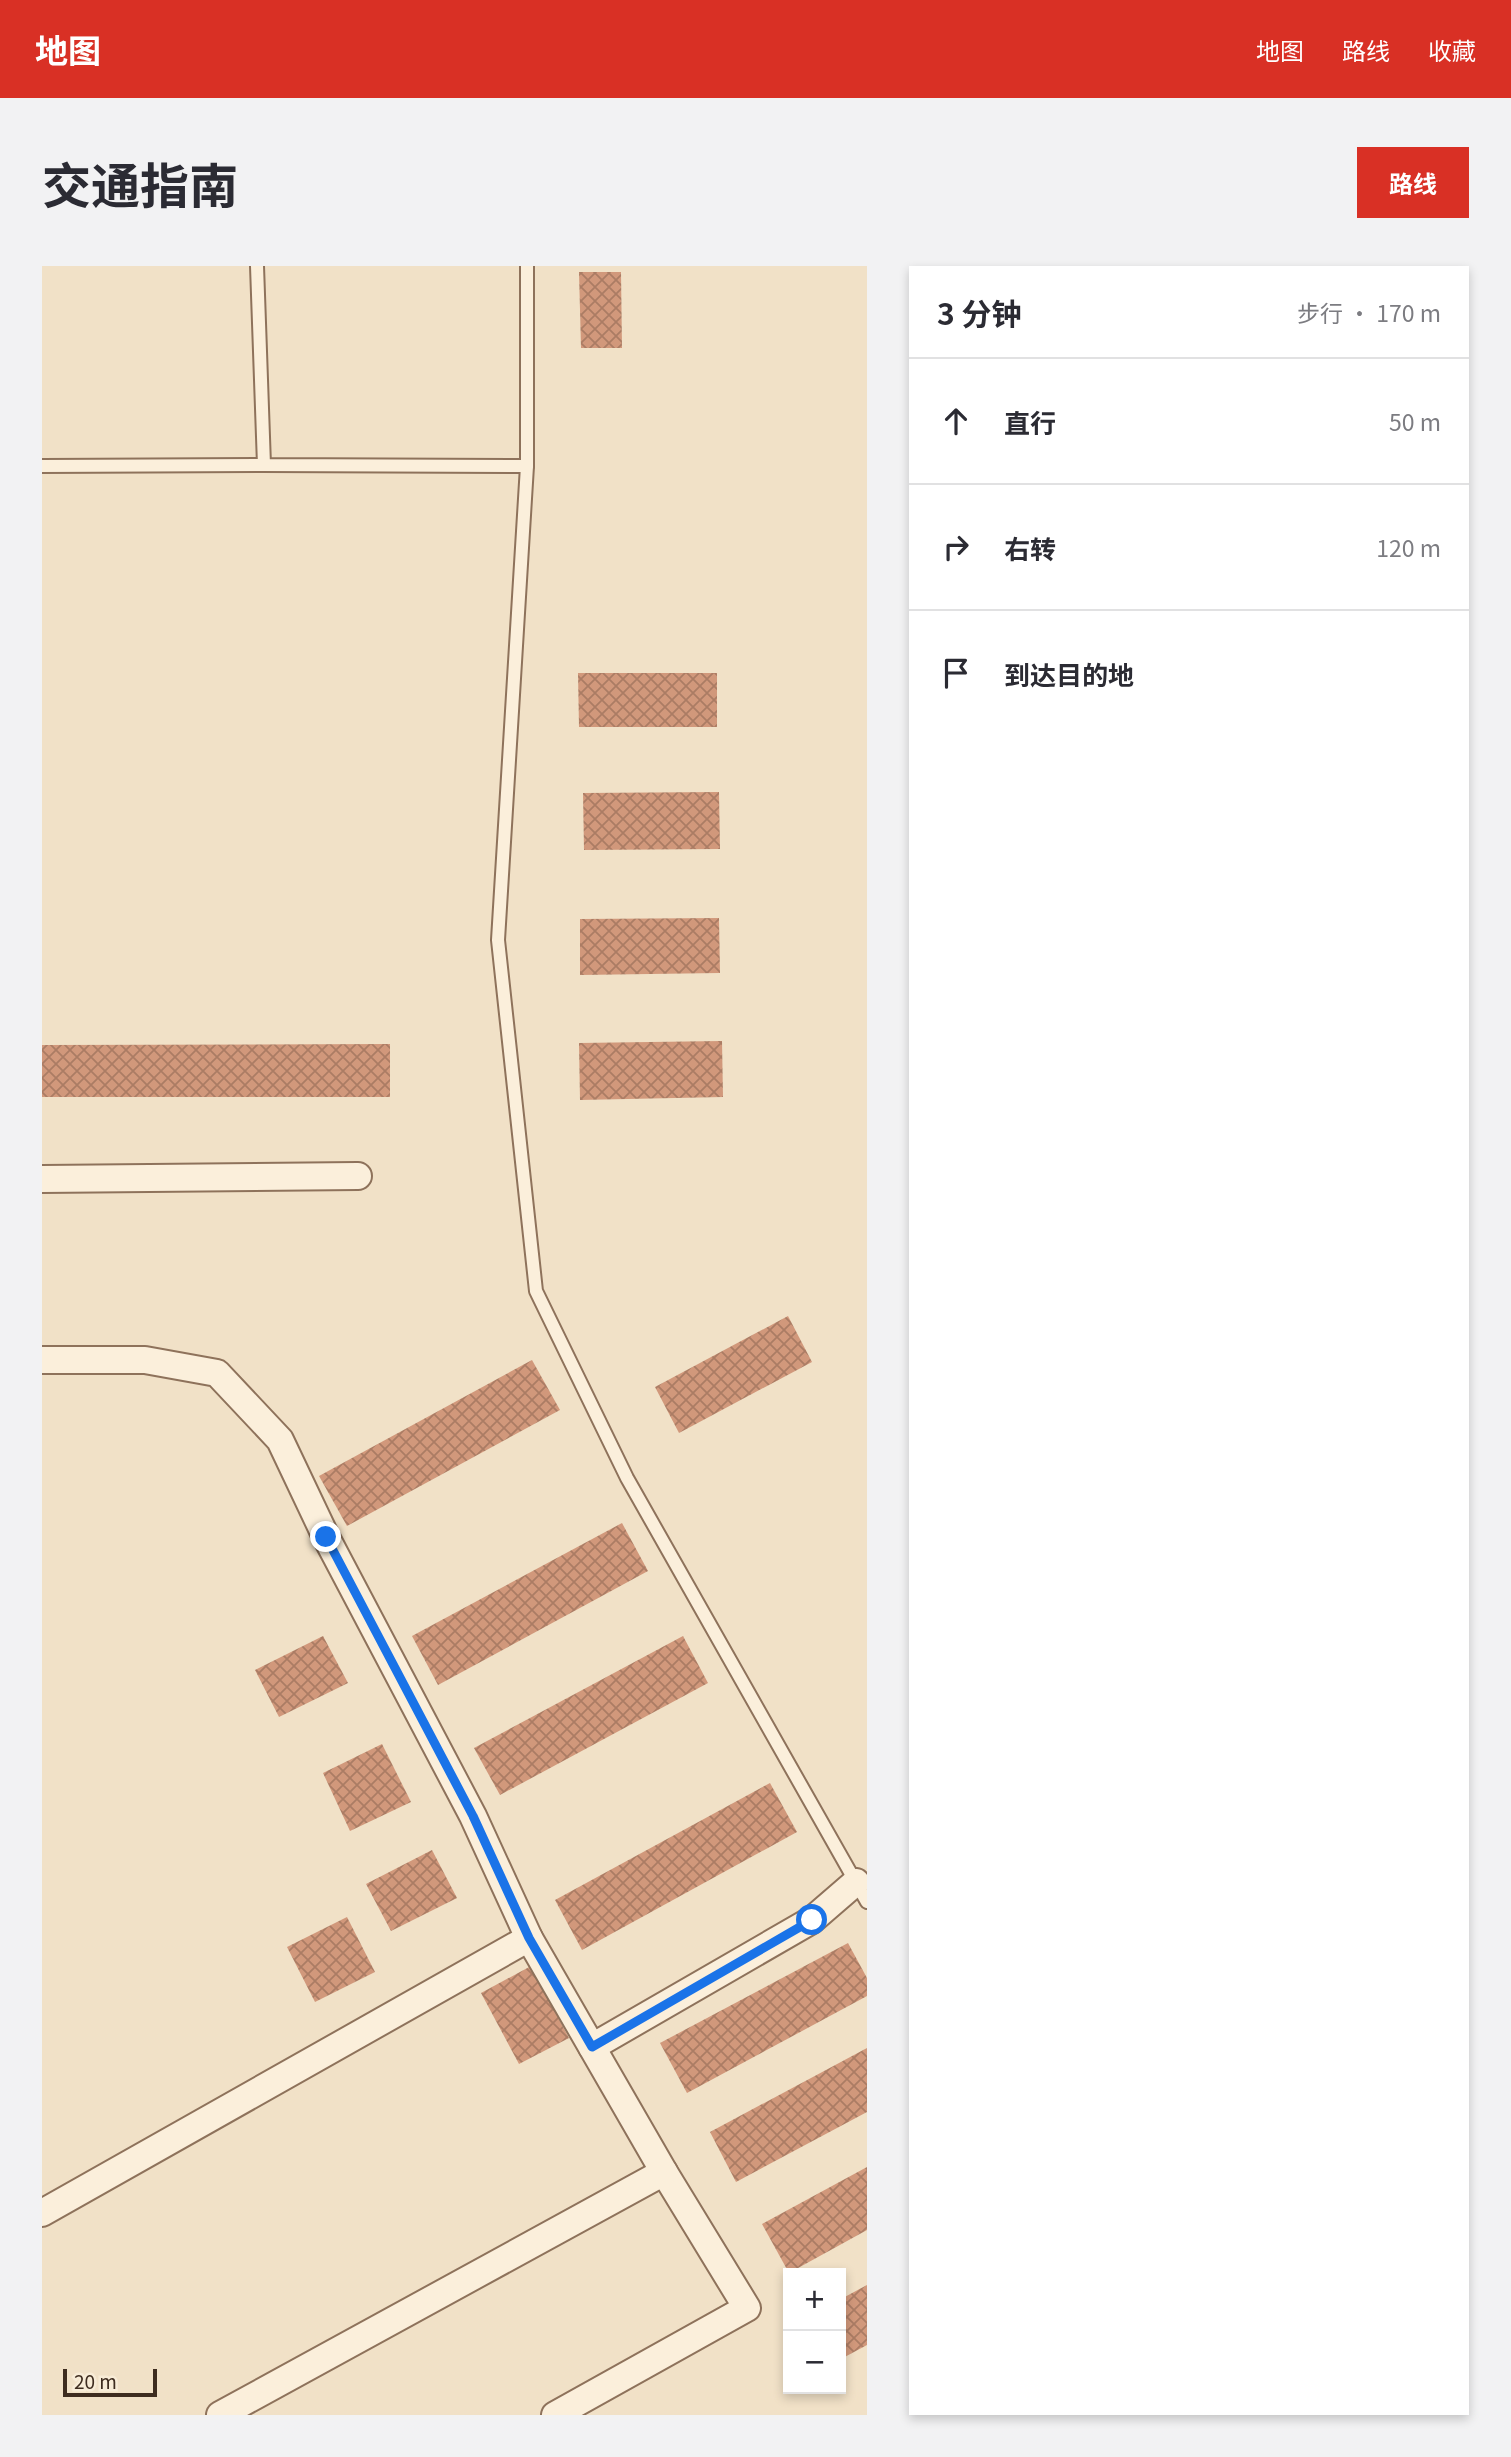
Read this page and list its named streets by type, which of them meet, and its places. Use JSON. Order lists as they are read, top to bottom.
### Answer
{
  "scale_bar": "20 m",
  "page": {
    "header": "地图",
    "nav": ["地图", "路线", "收藏"],
    "title": "交通指南",
    "buttons": "路线",
    "heading": ["3 分钟", "步行 · 170 m"],
    "list": [
      ["直行", "50 m"],
      ["右转", "120 m"],
      "到达目的地"
    ],
    "map_buttons": ["+", "−"],
    "scale": "20 m"
  }
}
